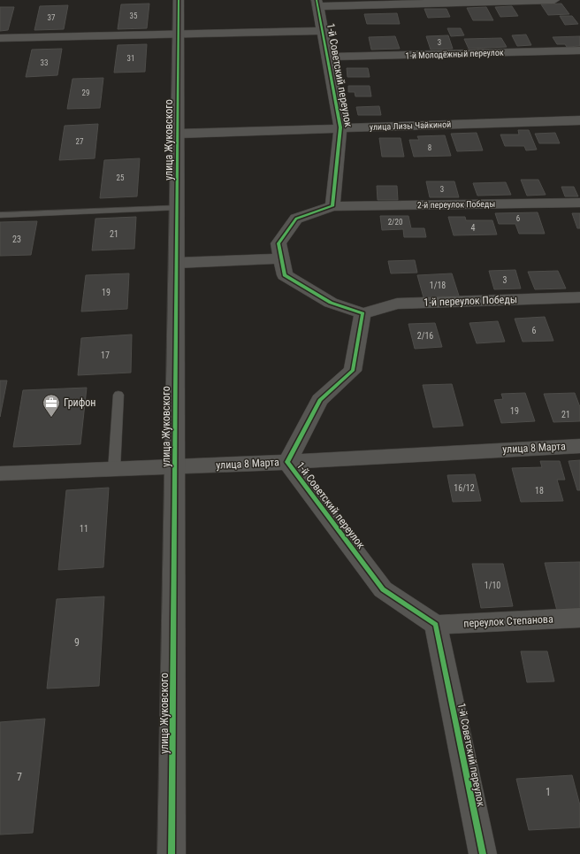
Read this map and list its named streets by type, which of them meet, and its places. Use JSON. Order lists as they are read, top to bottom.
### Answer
{
  "streets": {
    "street": [
      "1-й Молодёжный переулок",
      "1-й Советский переулок",
      "улица Лизы Чайкиной",
      "улица Жуковского",
      "2-й переулок Победы",
      "1-й переулок Победы",
      "улица 8 Марта",
      "переулок Степанова"
    ]
  },
  "crossings": [
    ["1-й Молодёжный переулок", "1-й Советский переулок"],
    ["1-й Советский переулок", "улица Лизы Чайкиной"],
    ["1-й Советский переулок", "2-й переулок Победы"],
    ["1-й Советский переулок", "1-й переулок Победы"],
    ["1-й Советский переулок", "улица 8 Марта"],
    ["1-й Советский переулок", "переулок Степанова"],
    ["улица Лизы Чайкиной", "улица Жуковского"],
    ["улица Жуковского", "улица 8 Марта"]
  ],
  "places": {
    "office": ["Грифон"]
  },
  "house_numbers": [
    "35",
    "37",
    "3",
    "31",
    "33",
    "29",
    "27",
    "8",
    "25",
    "3",
    "6",
    "2/20",
    "4",
    "21",
    "23",
    "3",
    "1/18",
    "19",
    "6",
    "2/16",
    "17",
    "19",
    "21",
    "16/12",
    "18",
    "11",
    "1/10",
    "9",
    "7",
    "1"
  ]
}
